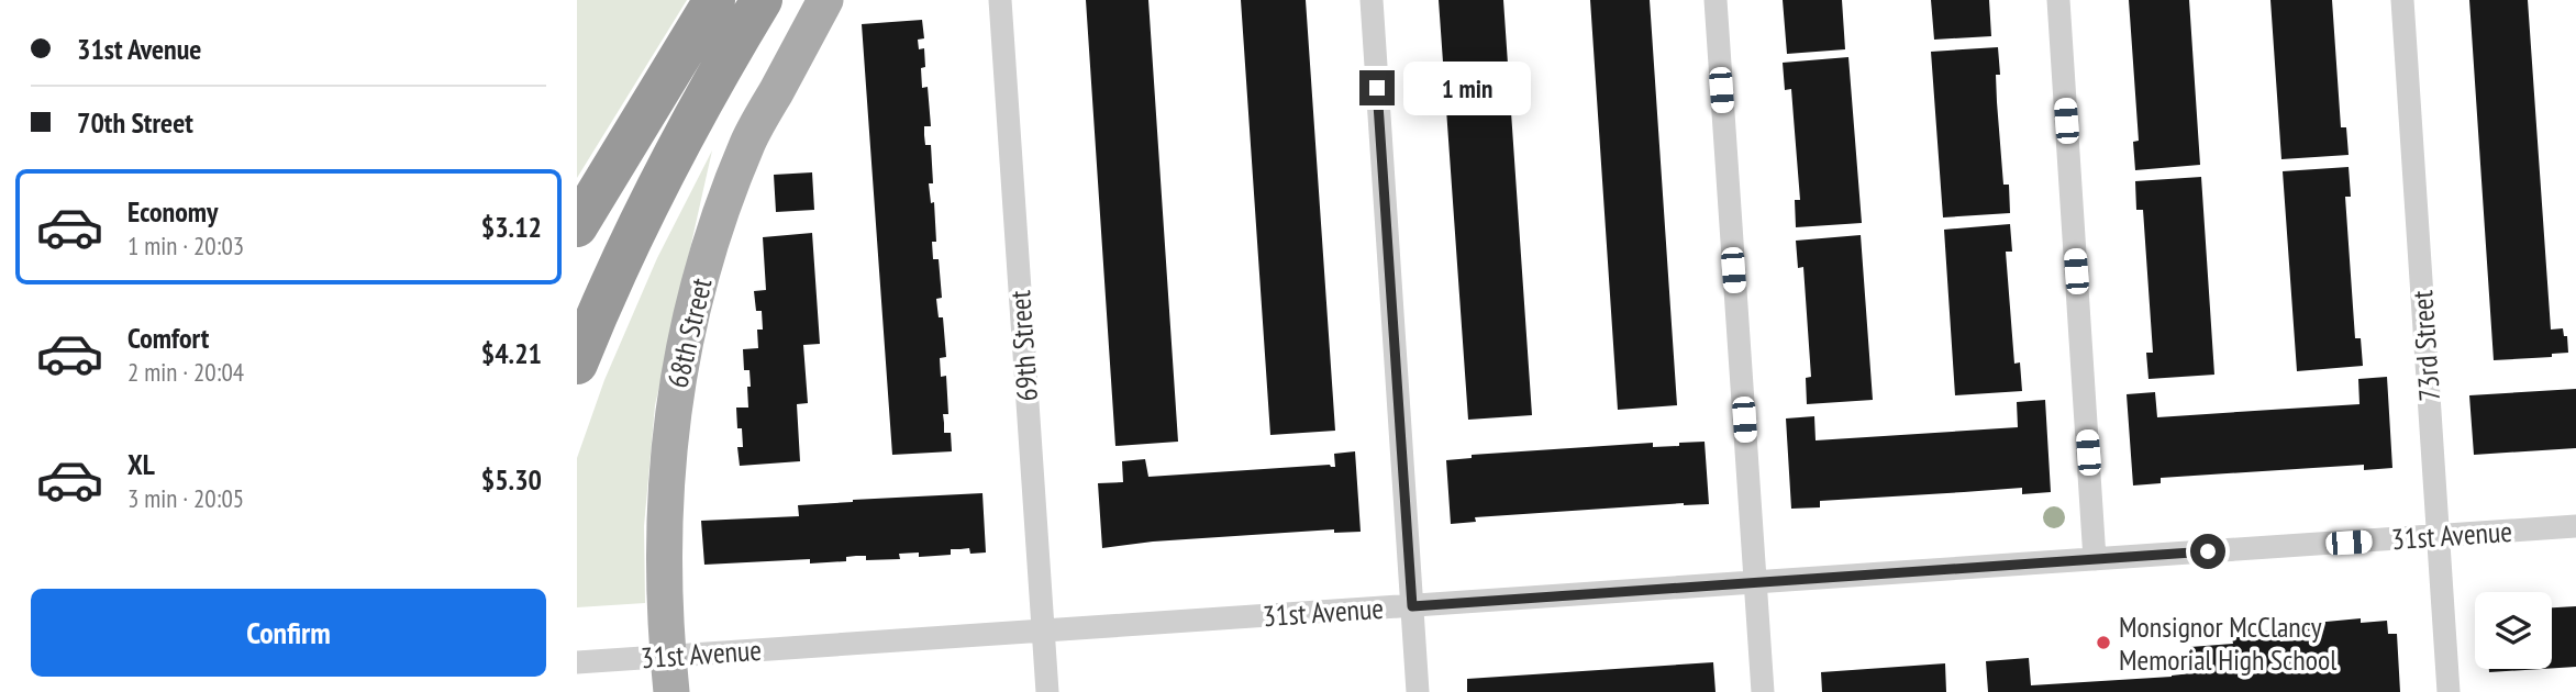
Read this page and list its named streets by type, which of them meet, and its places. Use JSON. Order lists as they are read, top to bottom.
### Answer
{
  "streets": {
    "main road": ["68th Street"],
    "street": ["69th Street", "73rd Street", "31st Avenue"]
  },
  "crossings": [
    ["68th Street", "31st Avenue"],
    ["69th Street", "31st Avenue"],
    ["73rd Street", "31st Avenue"]
  ],
  "places": ["Monsignor McClancy Memorial High School"],
  "page": {
    "banner": ["31st Avenue", "70th Street"],
    "bubble": "1 min",
    "list": [
      {
        "name": "Economy",
        "note": "1 min · 20:03",
        "value": "$3.12"
      },
      {
        "name": "Comfort",
        "note": "2 min · 20:04",
        "value": "$4.21"
      },
      {
        "name": "XL",
        "note": "3 min · 20:05",
        "value": "$5.30"
      }
    ],
    "buttons": "Confirm"
  }
}
